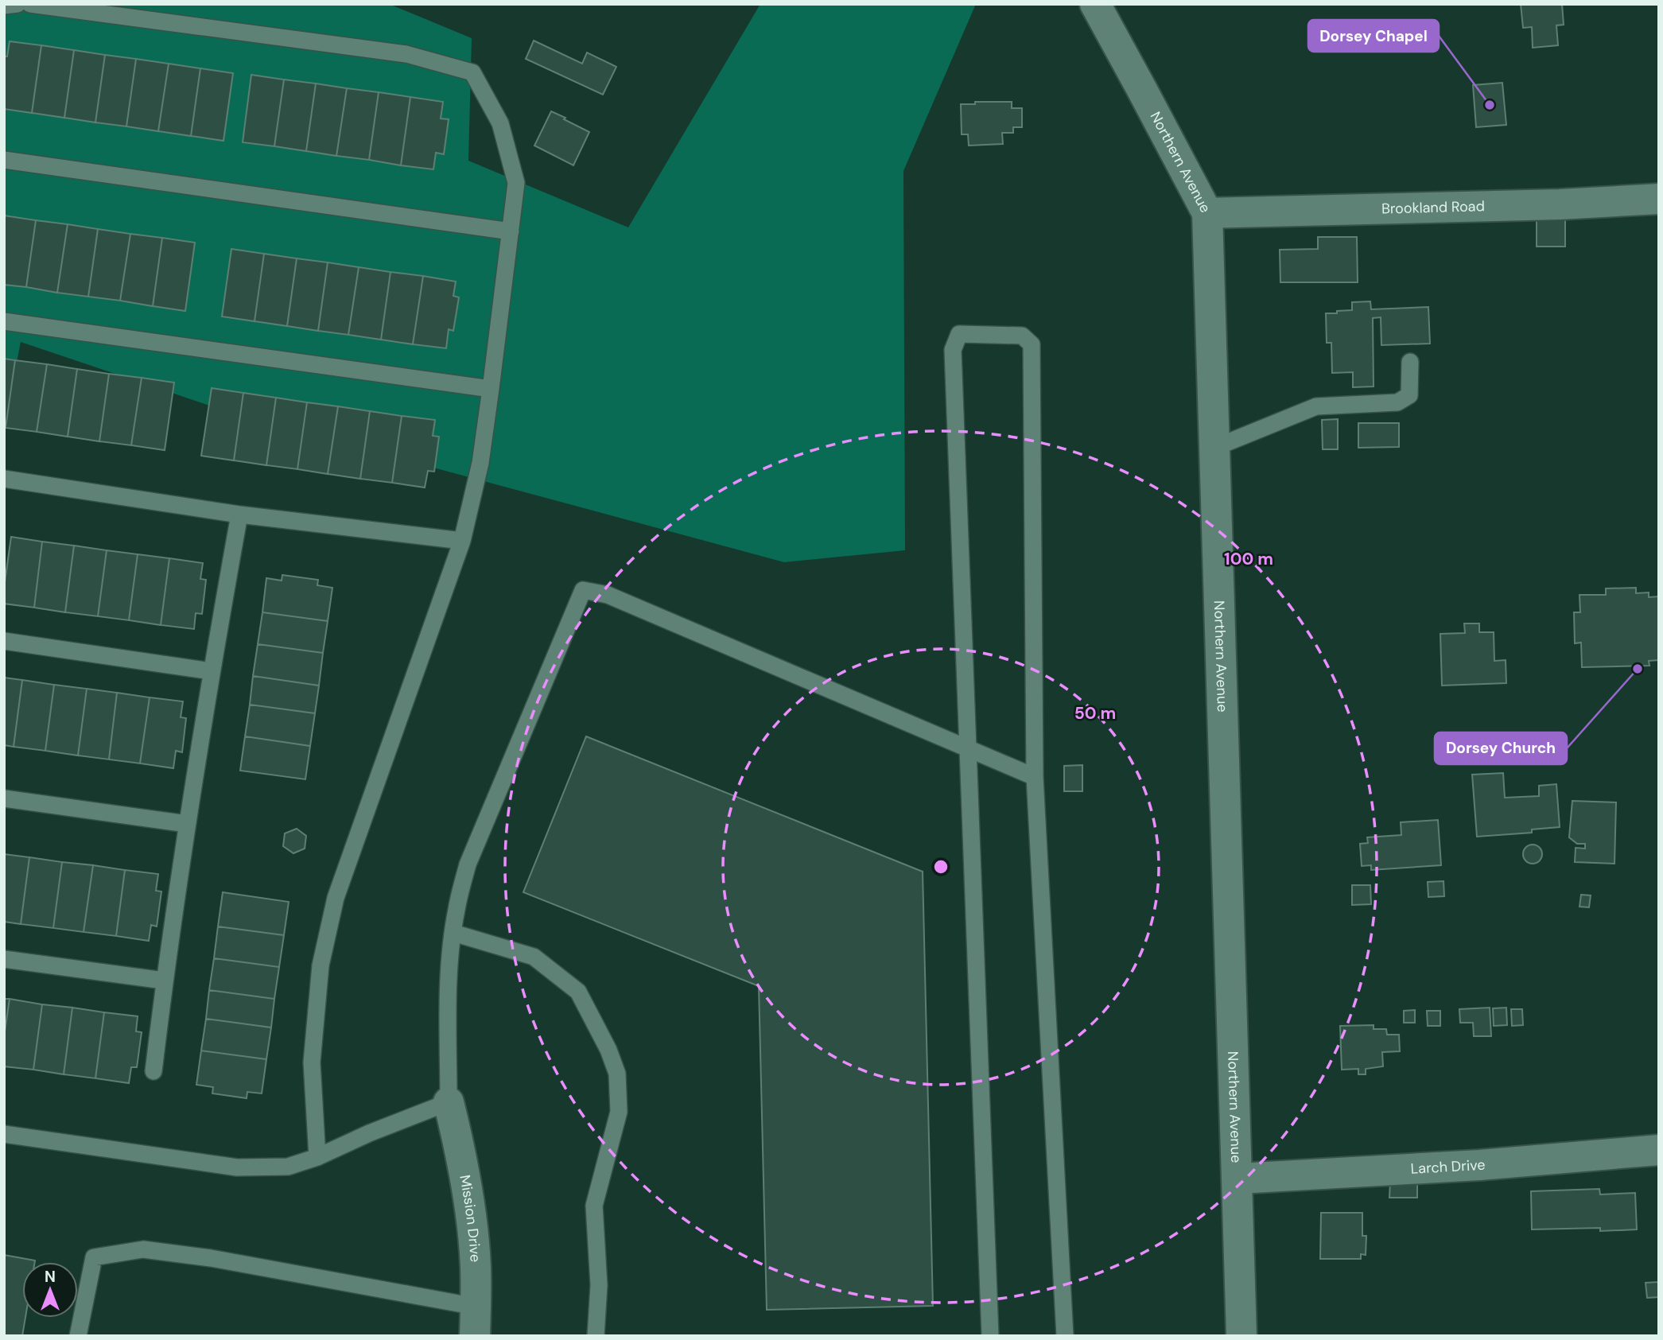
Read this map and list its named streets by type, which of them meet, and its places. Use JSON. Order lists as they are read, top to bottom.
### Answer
{
  "streets": {
    "street": [
      "Northern Avenue",
      "Brookland Road",
      "Larch Drive",
      "Mission Drive"
    ]
  },
  "crossings": [
    ["Northern Avenue", "Brookland Road"],
    ["Northern Avenue", "Larch Drive"]
  ],
  "places": ["Dorsey Chapel", "Dorsey Church"],
  "north": "top",
  "rings": ["100 m", "50 m"]
}
